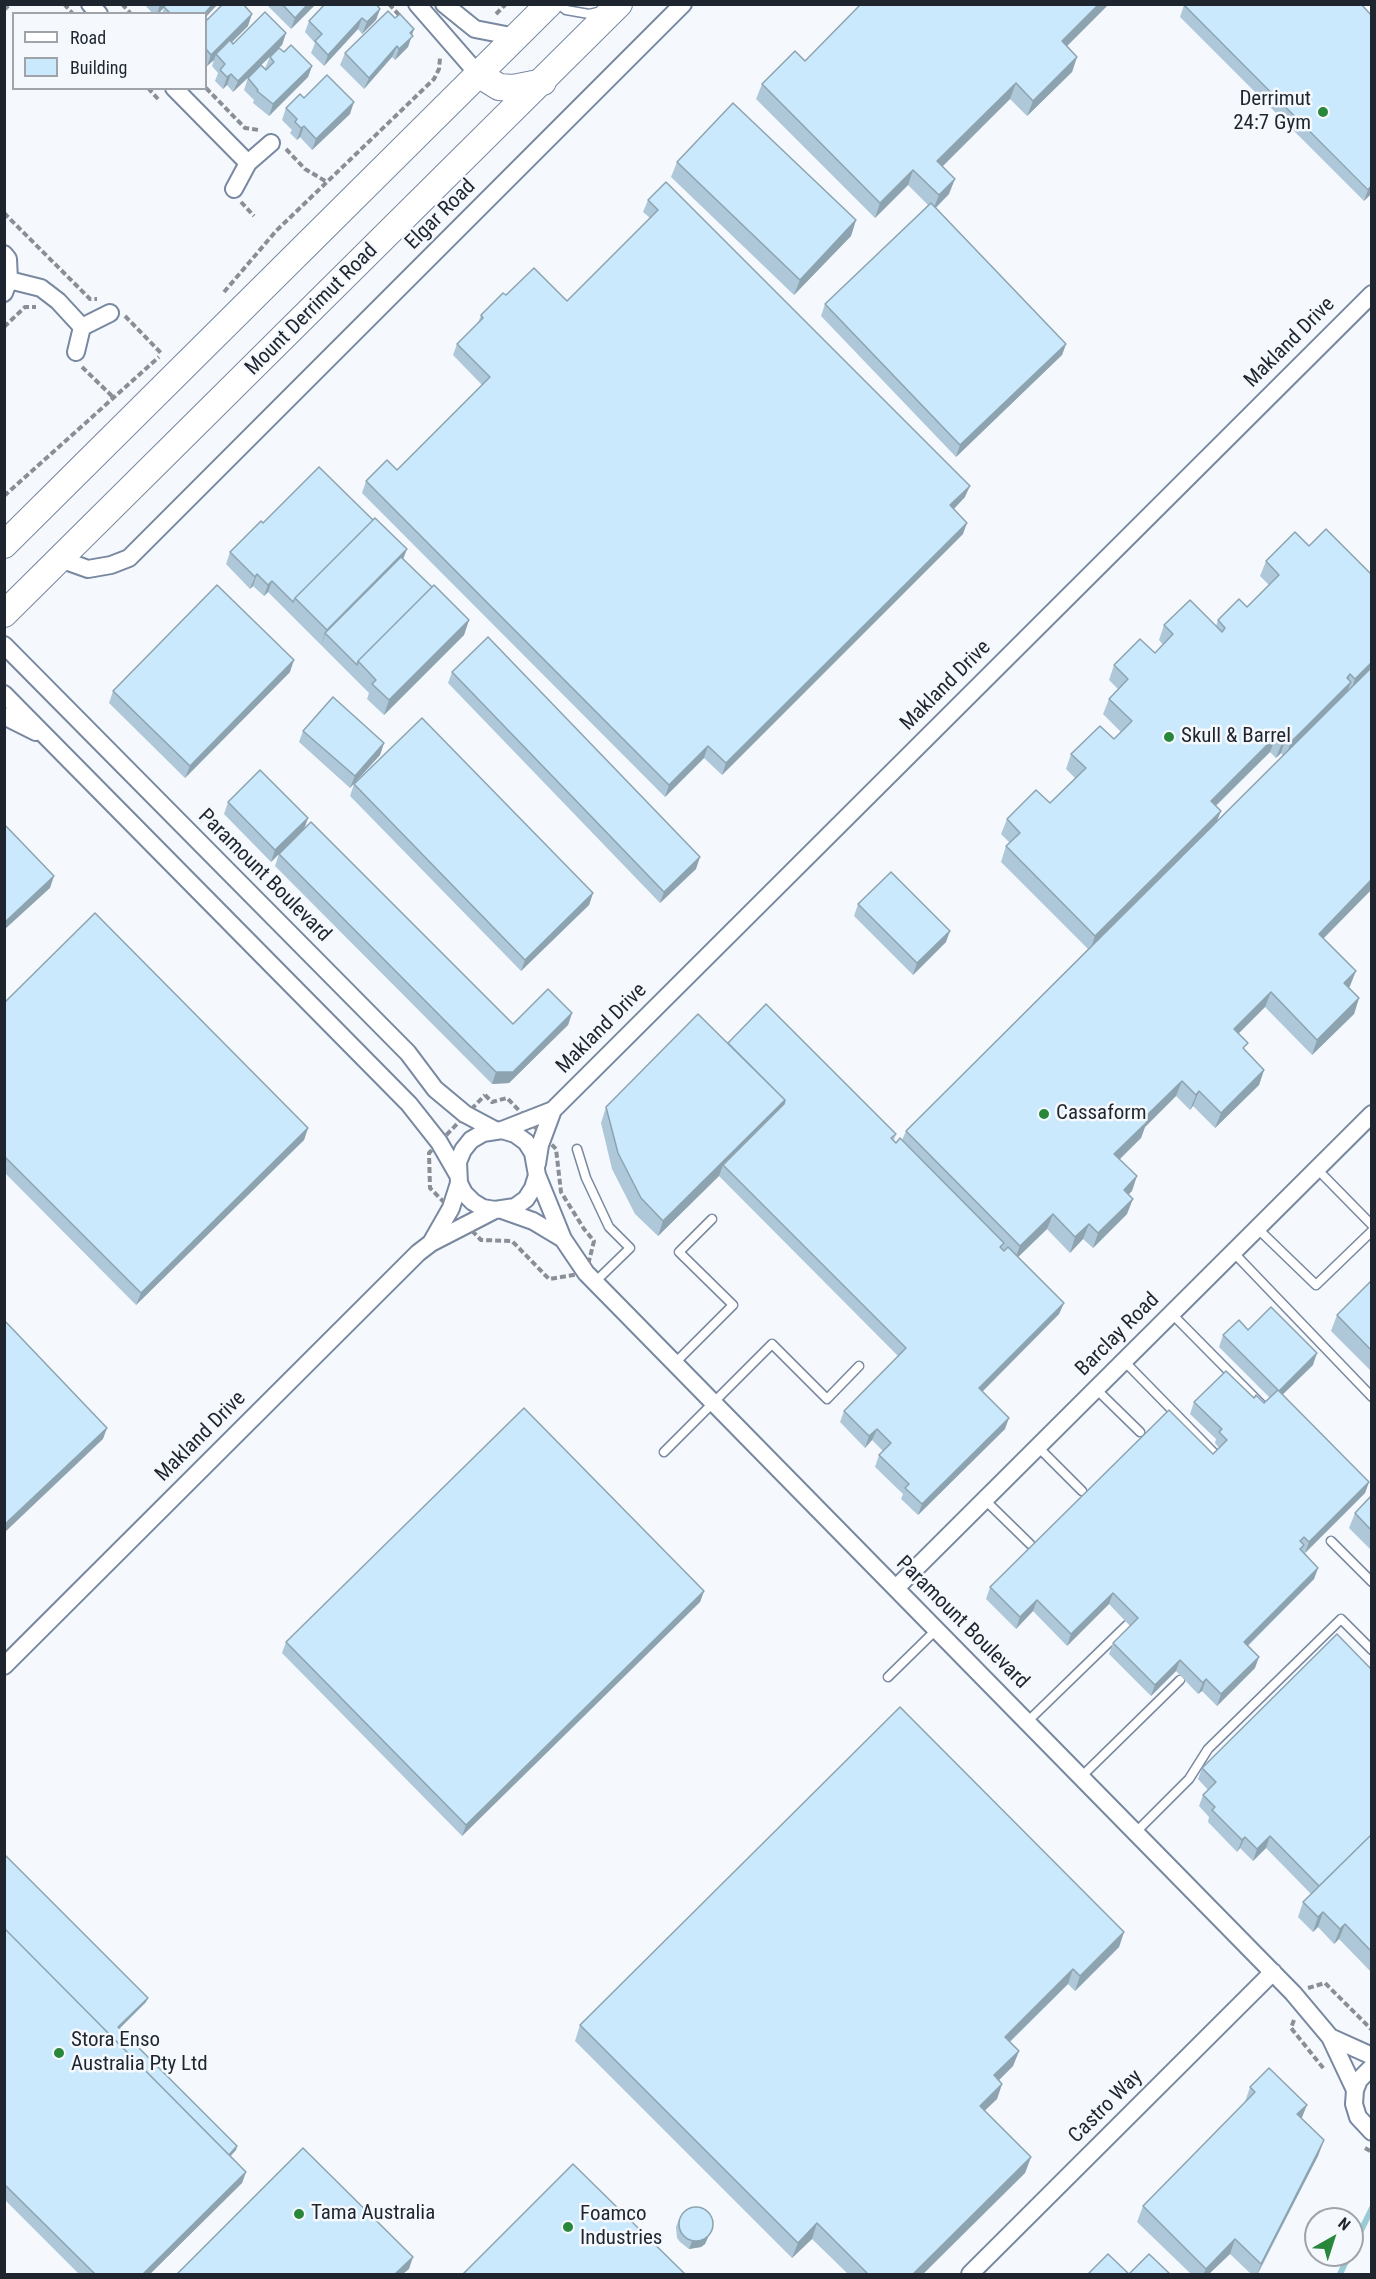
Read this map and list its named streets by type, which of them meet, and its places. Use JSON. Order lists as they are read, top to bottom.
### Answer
{
  "streets": {
    "main road": ["Mount Derrimut Road"],
    "street": [
      "Elgar Road",
      "Makland Drive",
      "Paramount Boulevard",
      "Barclay Road",
      "Castro Way"
    ]
  },
  "crossings": [
    ["Elgar Road", "Mount Derrimut Road"],
    ["Makland Drive", "Paramount Boulevard"],
    ["Paramount Boulevard", "Barclay Road"],
    ["Paramount Boulevard", "Castro Way"]
  ],
  "places": [
    "Derrimut 24:7 Gym",
    "Skull & Barrel",
    "Cassaform",
    "Stora Enso Australia Pty Ltd",
    "Tama Australia",
    "Foamco Industries"
  ],
  "legend": ["Road", "Building"],
  "north": "top right"
}
